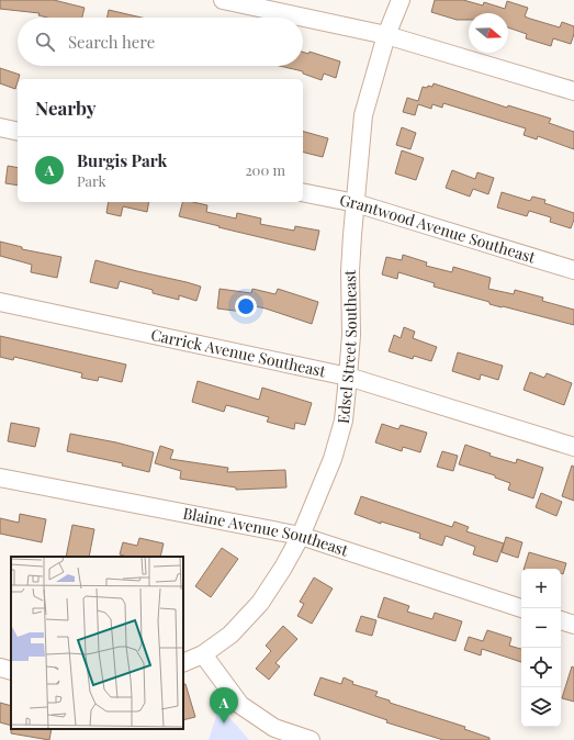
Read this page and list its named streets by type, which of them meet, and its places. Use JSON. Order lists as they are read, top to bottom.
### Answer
{
  "streets": {
    "street": [
      "Grantwood Avenue Southeast",
      "Edsel Street Southeast",
      "Carrick Avenue Southeast",
      "Blaine Avenue Southeast"
    ]
  },
  "crossings": [
    ["Grantwood Avenue Southeast", "Edsel Street Southeast"],
    ["Edsel Street Southeast", "Carrick Avenue Southeast"],
    ["Edsel Street Southeast", "Blaine Avenue Southeast"]
  ],
  "north": "right",
  "page": {
    "search": "Search here",
    "heading": "Nearby",
    "list": [
      {
        "mark": "A",
        "name": "Burgis Park",
        "note": "Park",
        "value": "200 m"
      }
    ],
    "map_buttons": ["+", "−"],
    "pins": "A"
  }
}
